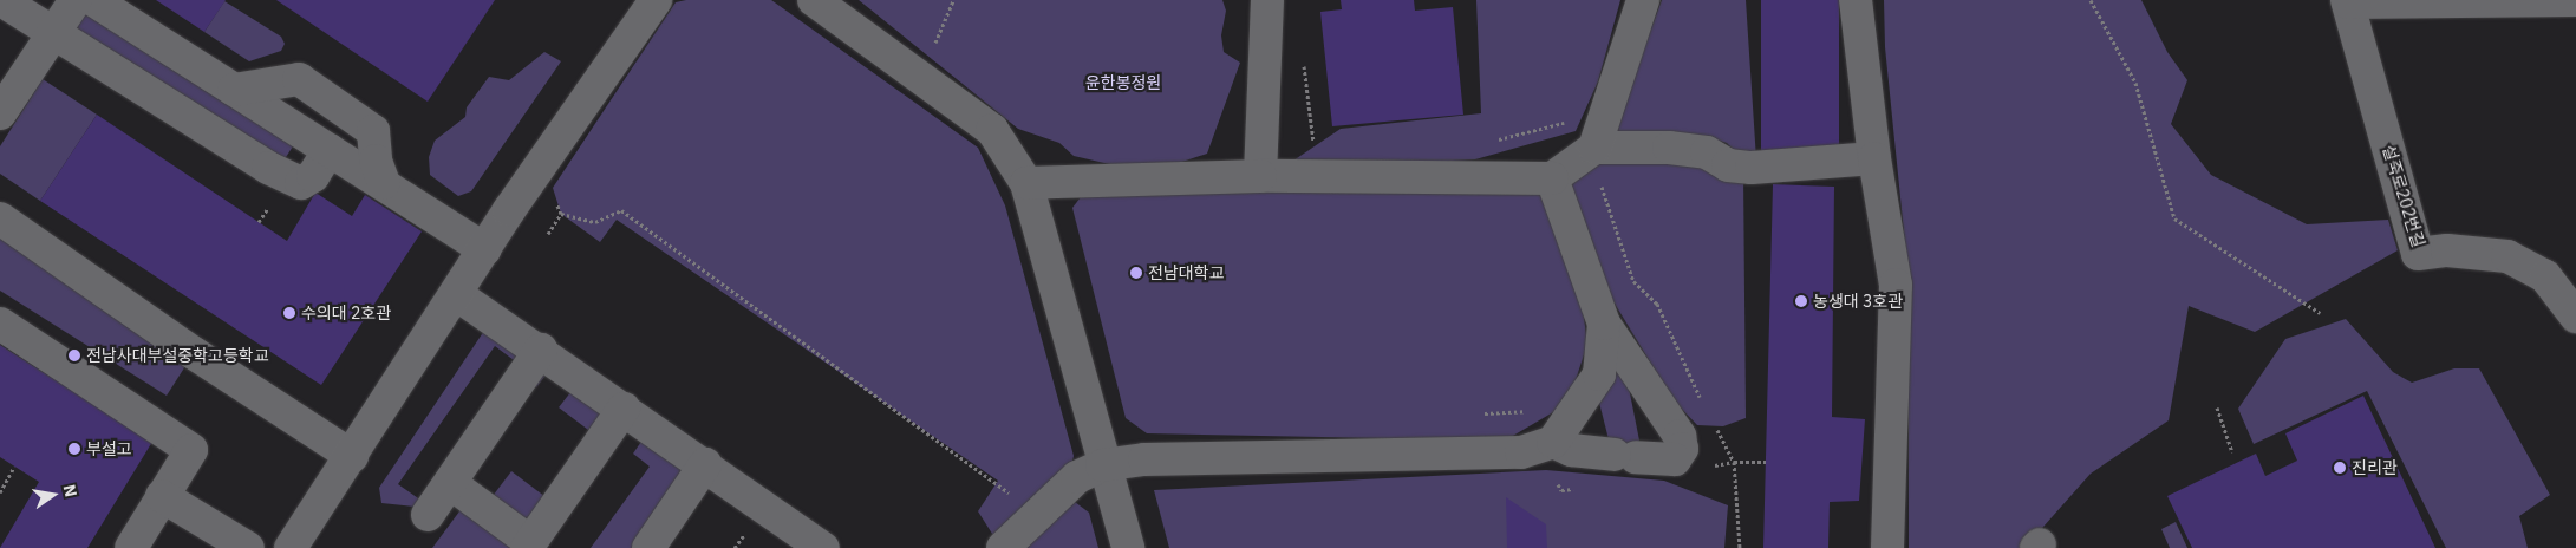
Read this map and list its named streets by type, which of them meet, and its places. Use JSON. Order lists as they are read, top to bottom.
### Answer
{
  "streets": {
    "street": ["설죽로202번길"]
  },
  "parks": ["윤한봉정원"],
  "places": [
    "전남대학교",
    "농생대 3호관",
    "수의대 2호관",
    "전남사대부설중학고등학교",
    "부설고",
    "진리관"
  ],
  "north": "right"
}
